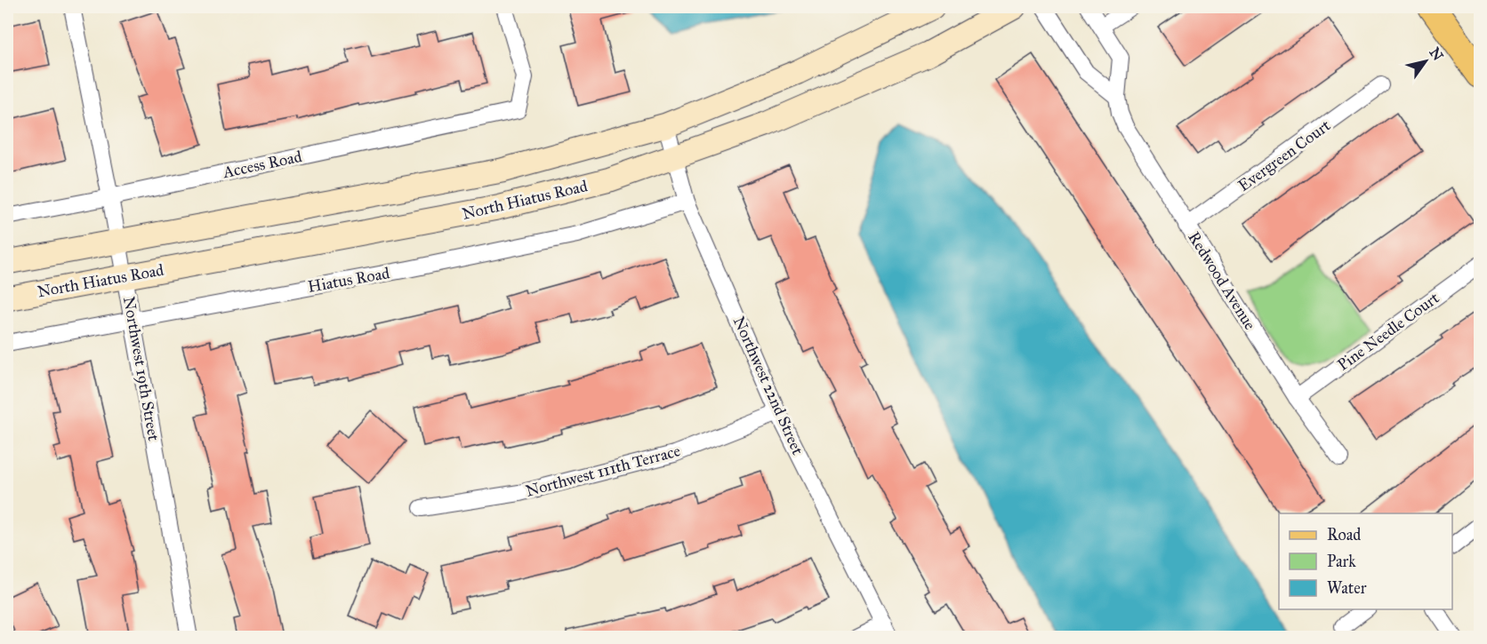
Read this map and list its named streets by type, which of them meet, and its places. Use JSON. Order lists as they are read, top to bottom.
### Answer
{
  "streets": {
    "main road": ["North Hiatus Road"],
    "street": [
      "Evergreen Court",
      "Access Road",
      "Hiatus Road",
      "Redwood Avenue",
      "Pine Needle Court",
      "Northwest 19th Street",
      "Northwest 22nd Street",
      "Northwest 111th Terrace"
    ]
  },
  "crossings": [
    ["Evergreen Court", "Redwood Avenue"],
    ["Access Road", "Northwest 19th Street"],
    ["North Hiatus Road", "Northwest 19th Street"],
    ["North Hiatus Road", "Northwest 22nd Street"],
    ["Hiatus Road", "Northwest 19th Street"],
    ["Hiatus Road", "Northwest 22nd Street"],
    ["Redwood Avenue", "Pine Needle Court"],
    ["Northwest 22nd Street", "Northwest 111th Terrace"]
  ],
  "legend": ["Road", "Park", "Water"],
  "north": "top right"
}
